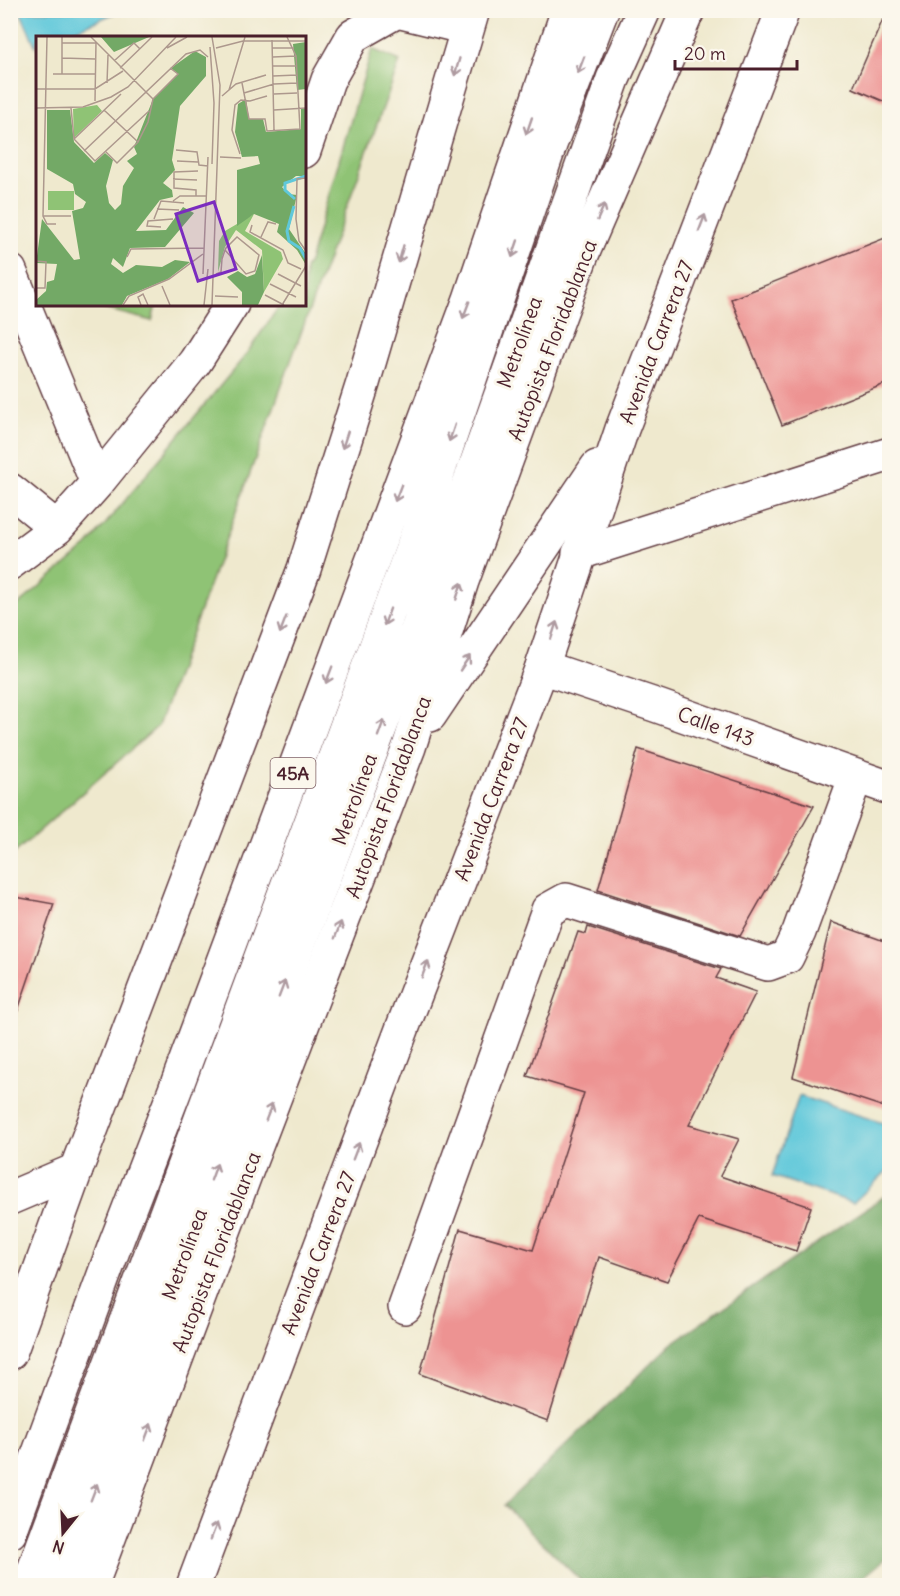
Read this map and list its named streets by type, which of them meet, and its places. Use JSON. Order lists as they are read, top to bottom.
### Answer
{
  "streets": {
    "main road": [
      "Autopista Floridablanca",
      "Metrolínea",
      "Avenida Carrera 27",
      "Calle 143",
      "45A"
    ]
  },
  "crossings": [
    ["Avenida Carrera 27", "Calle 143"]
  ],
  "scale_bar": "20 m",
  "north": "bottom"
}
